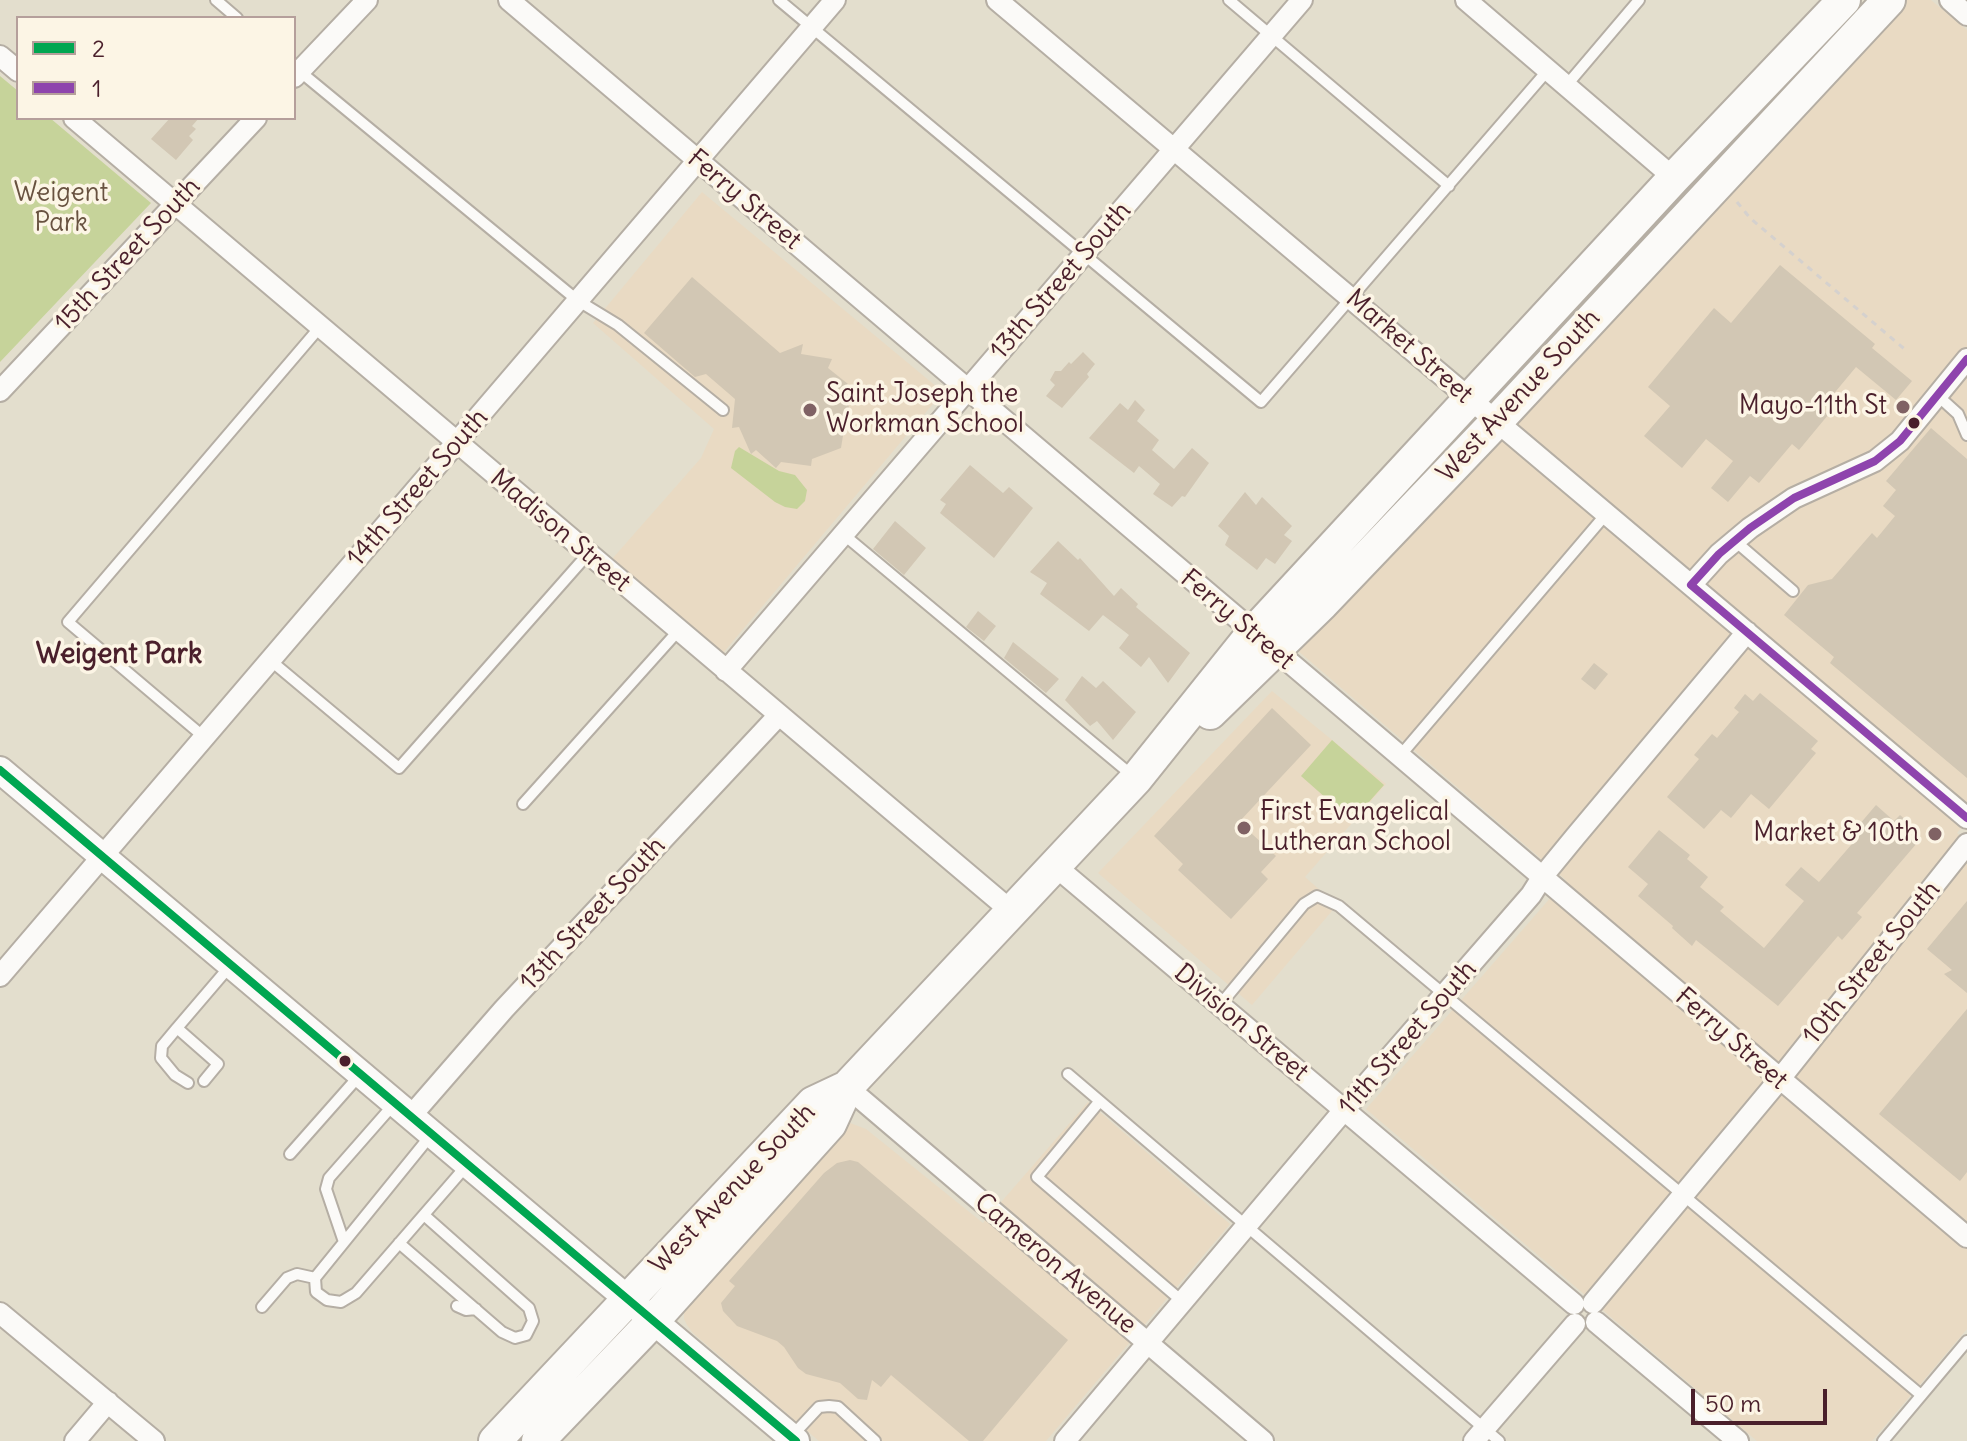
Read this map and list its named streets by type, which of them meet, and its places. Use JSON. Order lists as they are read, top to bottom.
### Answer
{
  "streets": {
    "main road": ["West Avenue South"],
    "street": [
      "Ferry Street",
      "15th Street South",
      "13th Street South",
      "Market Street",
      "14th Street South",
      "Madison Street",
      "10th Street South",
      "Division Street",
      "11th Street South",
      "Cameron Avenue"
    ]
  },
  "crossings": [
    ["Ferry Street", "13th Street South"],
    ["Ferry Street", "West Avenue South"],
    ["Ferry Street", "14th Street South"],
    ["Ferry Street", "10th Street South"],
    ["Ferry Street", "11th Street South"],
    ["15th Street South", "Madison Street"],
    ["13th Street South", "Market Street"],
    ["13th Street South", "Madison Street"],
    ["Market Street", "West Avenue South"],
    ["Market Street", "11th Street South"],
    ["West Avenue South", "Madison Street"],
    ["West Avenue South", "Division Street"],
    ["West Avenue South", "Cameron Avenue"],
    ["14th Street South", "Madison Street"],
    ["10th Street South", "Division Street"],
    ["Division Street", "11th Street South"],
    ["11th Street South", "Cameron Avenue"]
  ],
  "districts": ["Weigent Park"],
  "parks": ["Weigent Park"],
  "places": [
    "Mayo-11th St",
    "Saint Joseph the Workman School",
    "First Evangelical Lutheran School",
    "Market & 10th"
  ],
  "lines": ["transit line 1", "transit line 2"],
  "legend": ["2", "1"],
  "scale_bar": "50 m"
}
